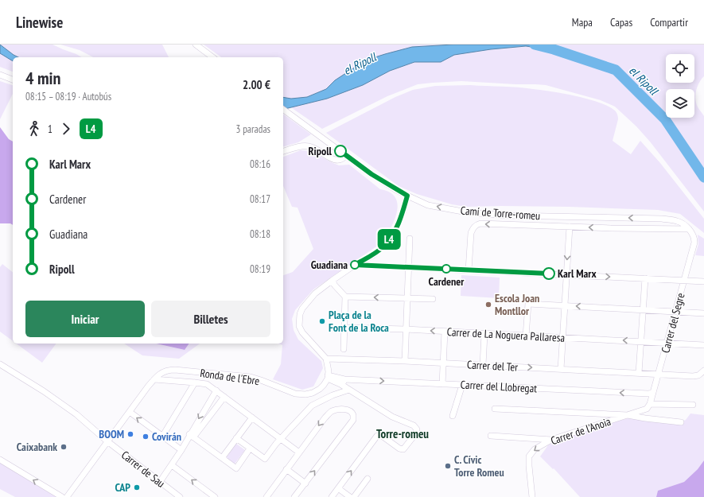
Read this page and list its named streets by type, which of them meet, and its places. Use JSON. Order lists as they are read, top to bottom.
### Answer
{
  "streets": {
    "street": [
      "Camí de Torre-romeu",
      "Carrer del Segre",
      "Carrer de La Noguera Pallaresa",
      "Carrer del Ter",
      "Ronda de l'Ebre",
      "Carrer del Llobregat",
      "Carrer de l'Anoia",
      "Carrer de Sau"
    ]
  },
  "crossings": [
    ["Camí de Torre-romeu", "Carrer del Segre"],
    ["Carrer del Segre", "Carrer de La Noguera Pallaresa"],
    ["Carrer del Segre", "Carrer del Ter"],
    ["Carrer del Segre", "Carrer del Llobregat"],
    ["Carrer del Segre", "Carrer de l'Anoia"],
    ["Ronda de l'Ebre", "Carrer del Llobregat"],
    ["Ronda de l'Ebre", "Carrer de Sau"]
  ],
  "districts": ["Torre-romeu"],
  "water": ["el Ripoll"],
  "places": [
    "Ripoll",
    "Guadiana",
    "Cardener",
    "Karl Marx",
    "Escola Joan Montllor",
    "Plaça de la Font de la Roca",
    "BOOM",
    "Covirán",
    "Caixabank",
    "C. Cívic Torre Romeu",
    "CAP"
  ],
  "lines": ["bus line L4"],
  "page": {
    "header": "Linewise",
    "nav": ["Mapa", "Capas", "Compartir"],
    "on_map": "L4",
    "heading": ["4 min", "08:15 – 08:19 · Autobús", "2.00 €"],
    "legs": ["1", "L4", "3 paradas"],
    "list": [
      {
        "name": "Karl Marx",
        "value": "08:16"
      },
      {
        "name": "Cardener",
        "value": "08:17"
      },
      {
        "name": "Guadiana",
        "value": "08:18"
      },
      {
        "name": "Ripoll",
        "value": "08:19"
      }
    ],
    "buttons": ["Iniciar", "Billetes"]
  }
}
